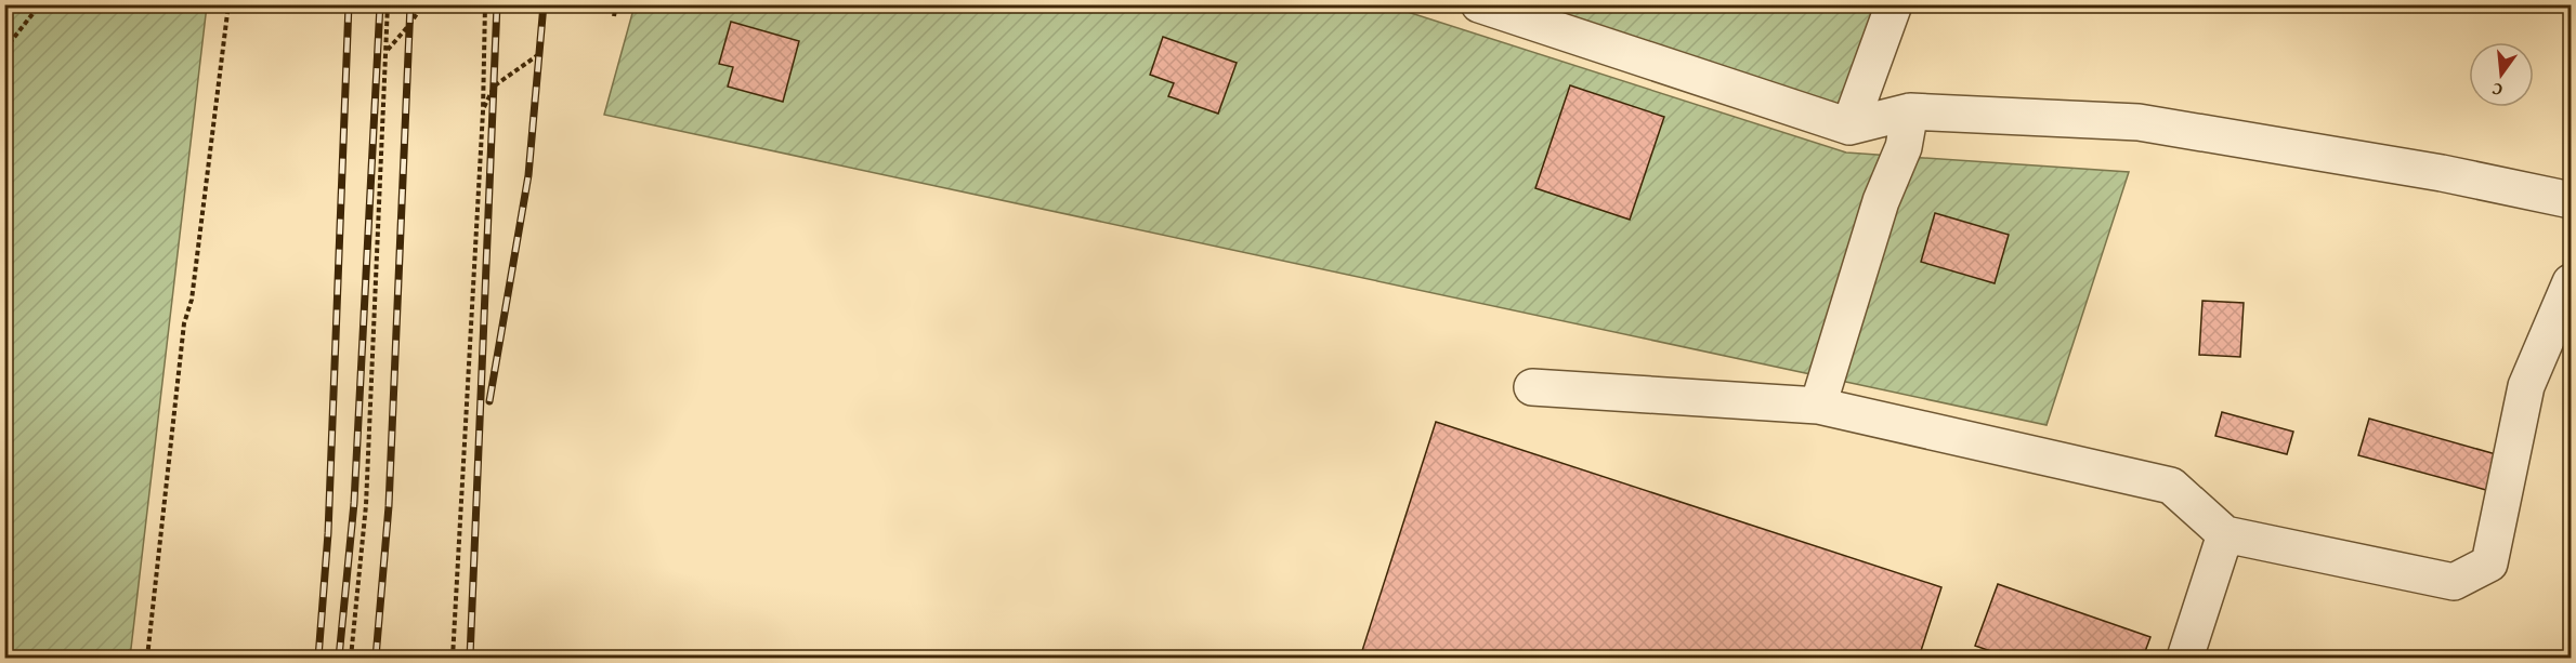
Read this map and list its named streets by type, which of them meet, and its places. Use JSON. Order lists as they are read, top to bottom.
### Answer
{
  "north": "bottom"
}
